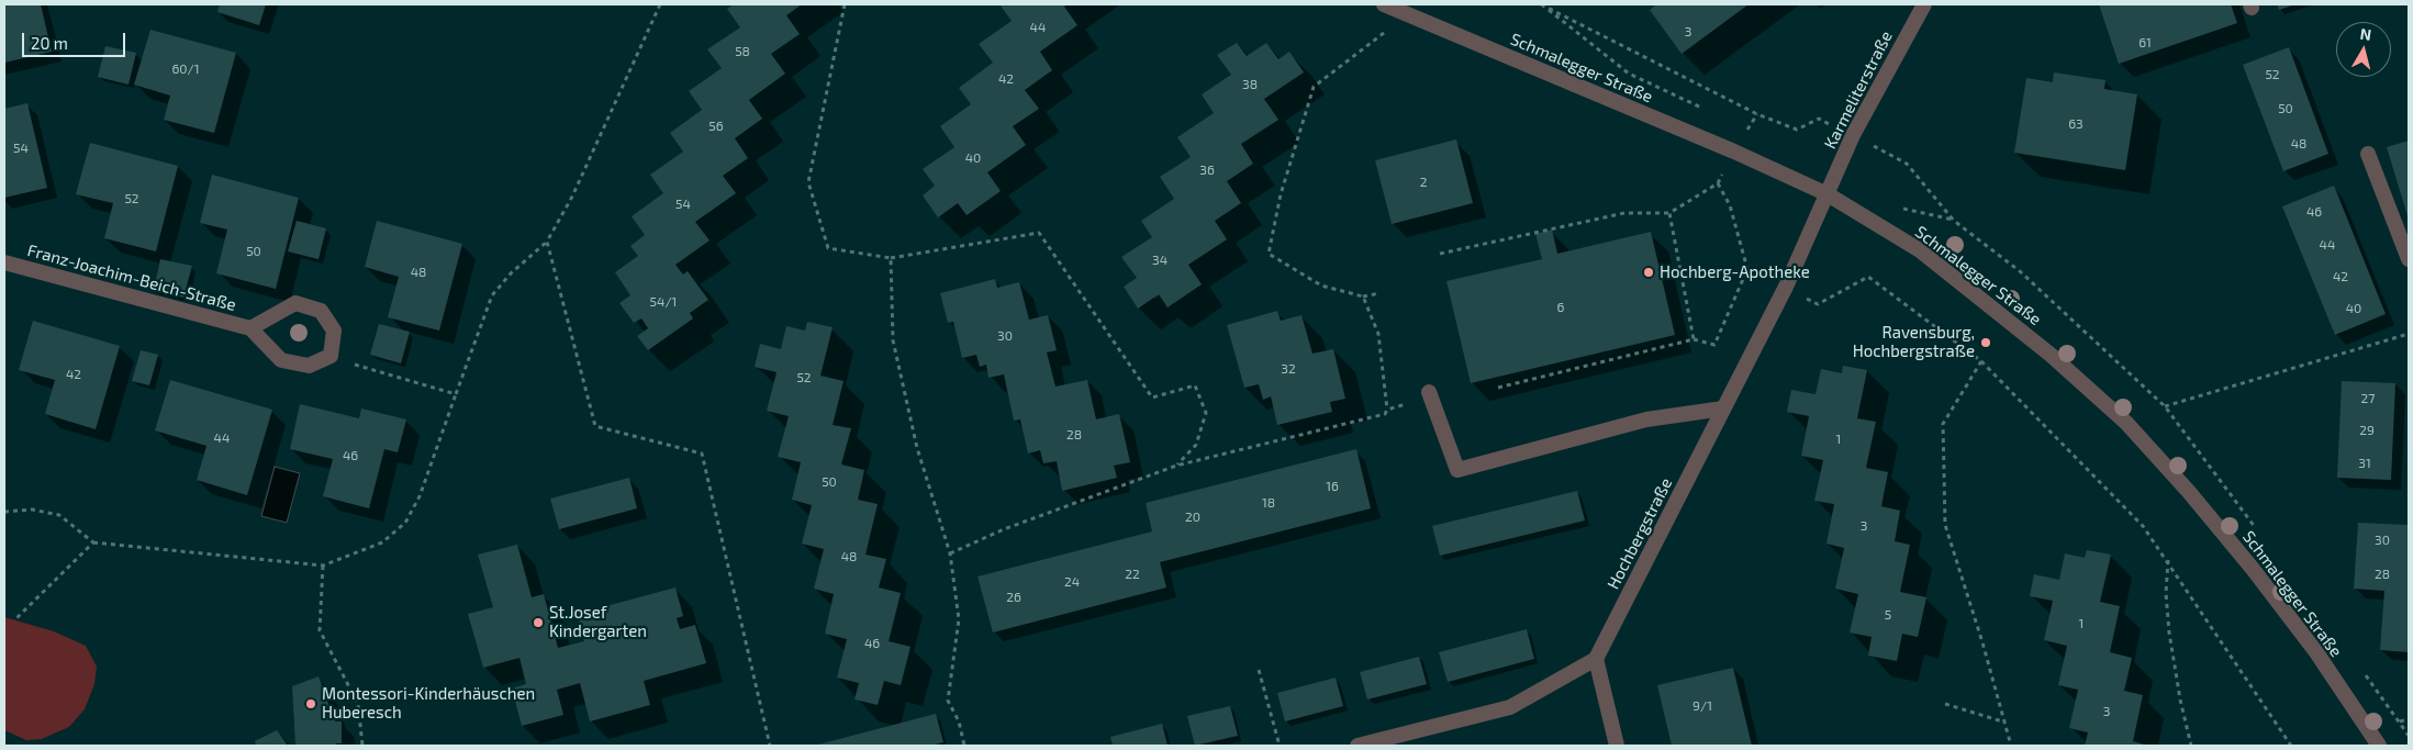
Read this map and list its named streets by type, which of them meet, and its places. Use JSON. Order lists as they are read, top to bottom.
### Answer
{
  "streets": {
    "street": [
      "Schmalegger Straße",
      "Karmeliterstraße",
      "Franz-Joachim-Beich-Straße",
      "Hochbergstraße"
    ]
  },
  "crossings": [
    ["Schmalegger Straße", "Karmeliterstraße"],
    ["Schmalegger Straße", "Hochbergstraße"],
    ["Karmeliterstraße", "Hochbergstraße"]
  ],
  "places": [
    "Hochberg-Apotheke",
    "Ravensburg, Hochbergstraße",
    "St.Josef Kindergarten",
    "Montessori-Kinderhäuschen Huberesch"
  ],
  "house_numbers": [
    "44",
    "3",
    "61",
    "58",
    "60/1",
    "52",
    "42",
    "38",
    "50",
    "63",
    "56",
    "48",
    "54",
    "40",
    "36",
    "2",
    "52",
    "54",
    "46",
    "44",
    "50",
    "34",
    "48",
    "42",
    "54/1",
    "6",
    "40",
    "30",
    "32",
    "42",
    "52",
    "27",
    "29",
    "28",
    "44",
    "1",
    "46",
    "31",
    "50",
    "16",
    "18",
    "20",
    "3",
    "30",
    "48",
    "22",
    "28",
    "24",
    "26",
    "5",
    "1",
    "46",
    "9/1",
    "3"
  ],
  "scale_bar": "20 m",
  "north": "top"
}
